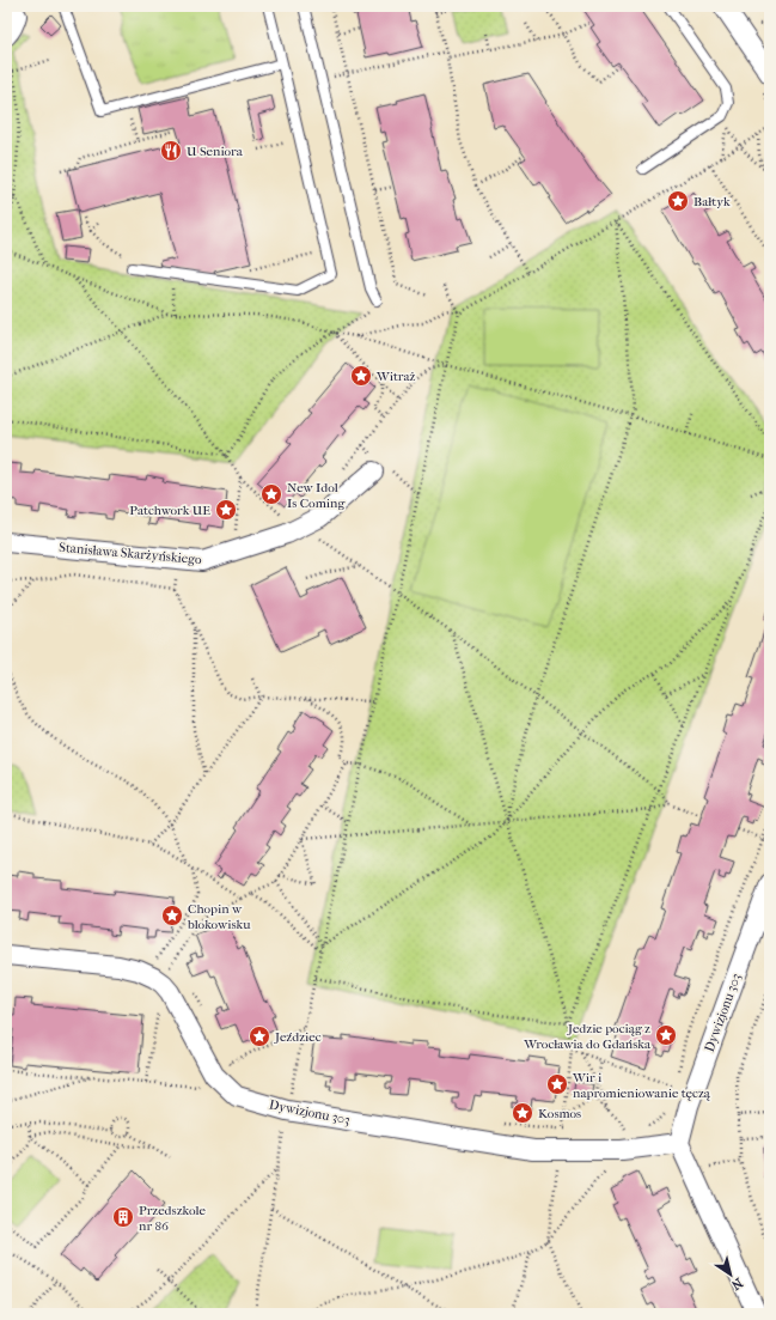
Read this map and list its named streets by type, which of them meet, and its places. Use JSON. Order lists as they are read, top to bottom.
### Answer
{
  "streets": {
    "street": ["Stanisława Skarżyńskiego", "Dywizjonu 303"]
  },
  "places": {
    "restaurant": ["U Seniora"],
    "place": [
      "Bałtyk",
      "Witraż",
      "New Idol Is Coming",
      "Patchwork UE",
      "Chopin w blokowisku",
      "Jedzie pociąg z Wrocławia do Gdańska",
      "Jeździec",
      "Wir i napromieniowanie tęczą",
      "Kosmos"
    ],
    "building": ["Przedszkole nr 86"]
  },
  "north": "bottom right"
}
